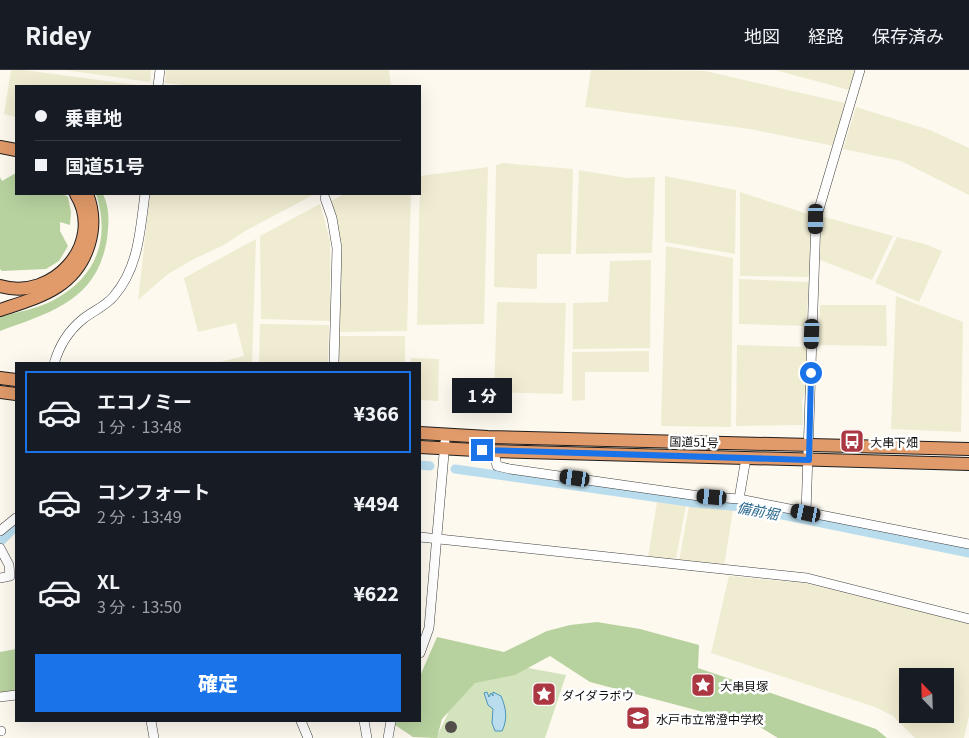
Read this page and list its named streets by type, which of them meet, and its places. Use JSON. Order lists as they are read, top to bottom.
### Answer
{
  "streets": {
    "highway": ["国道51号"]
  },
  "water": ["備前堀"],
  "places": {
    "bus stop": ["大串下畑"],
    "place": ["大串貝塚", "ダイダラボウ"],
    "school or university": ["水戸市立常澄中学校"]
  },
  "north": "top left",
  "page": {
    "header": "Ridey",
    "nav": ["地図", "経路", "保存済み"],
    "banner": ["乗車地", "国道51号"],
    "list": [
      {
        "name": "エコノミー",
        "note": "1 分 · 13:48",
        "value": "¥366"
      },
      {
        "name": "コンフォート",
        "note": "2 分 · 13:49",
        "value": "¥494"
      },
      {
        "name": "XL",
        "note": "3 分 · 13:50",
        "value": "¥622"
      }
    ],
    "bubble": "1 分",
    "buttons": "確定"
  }
}
